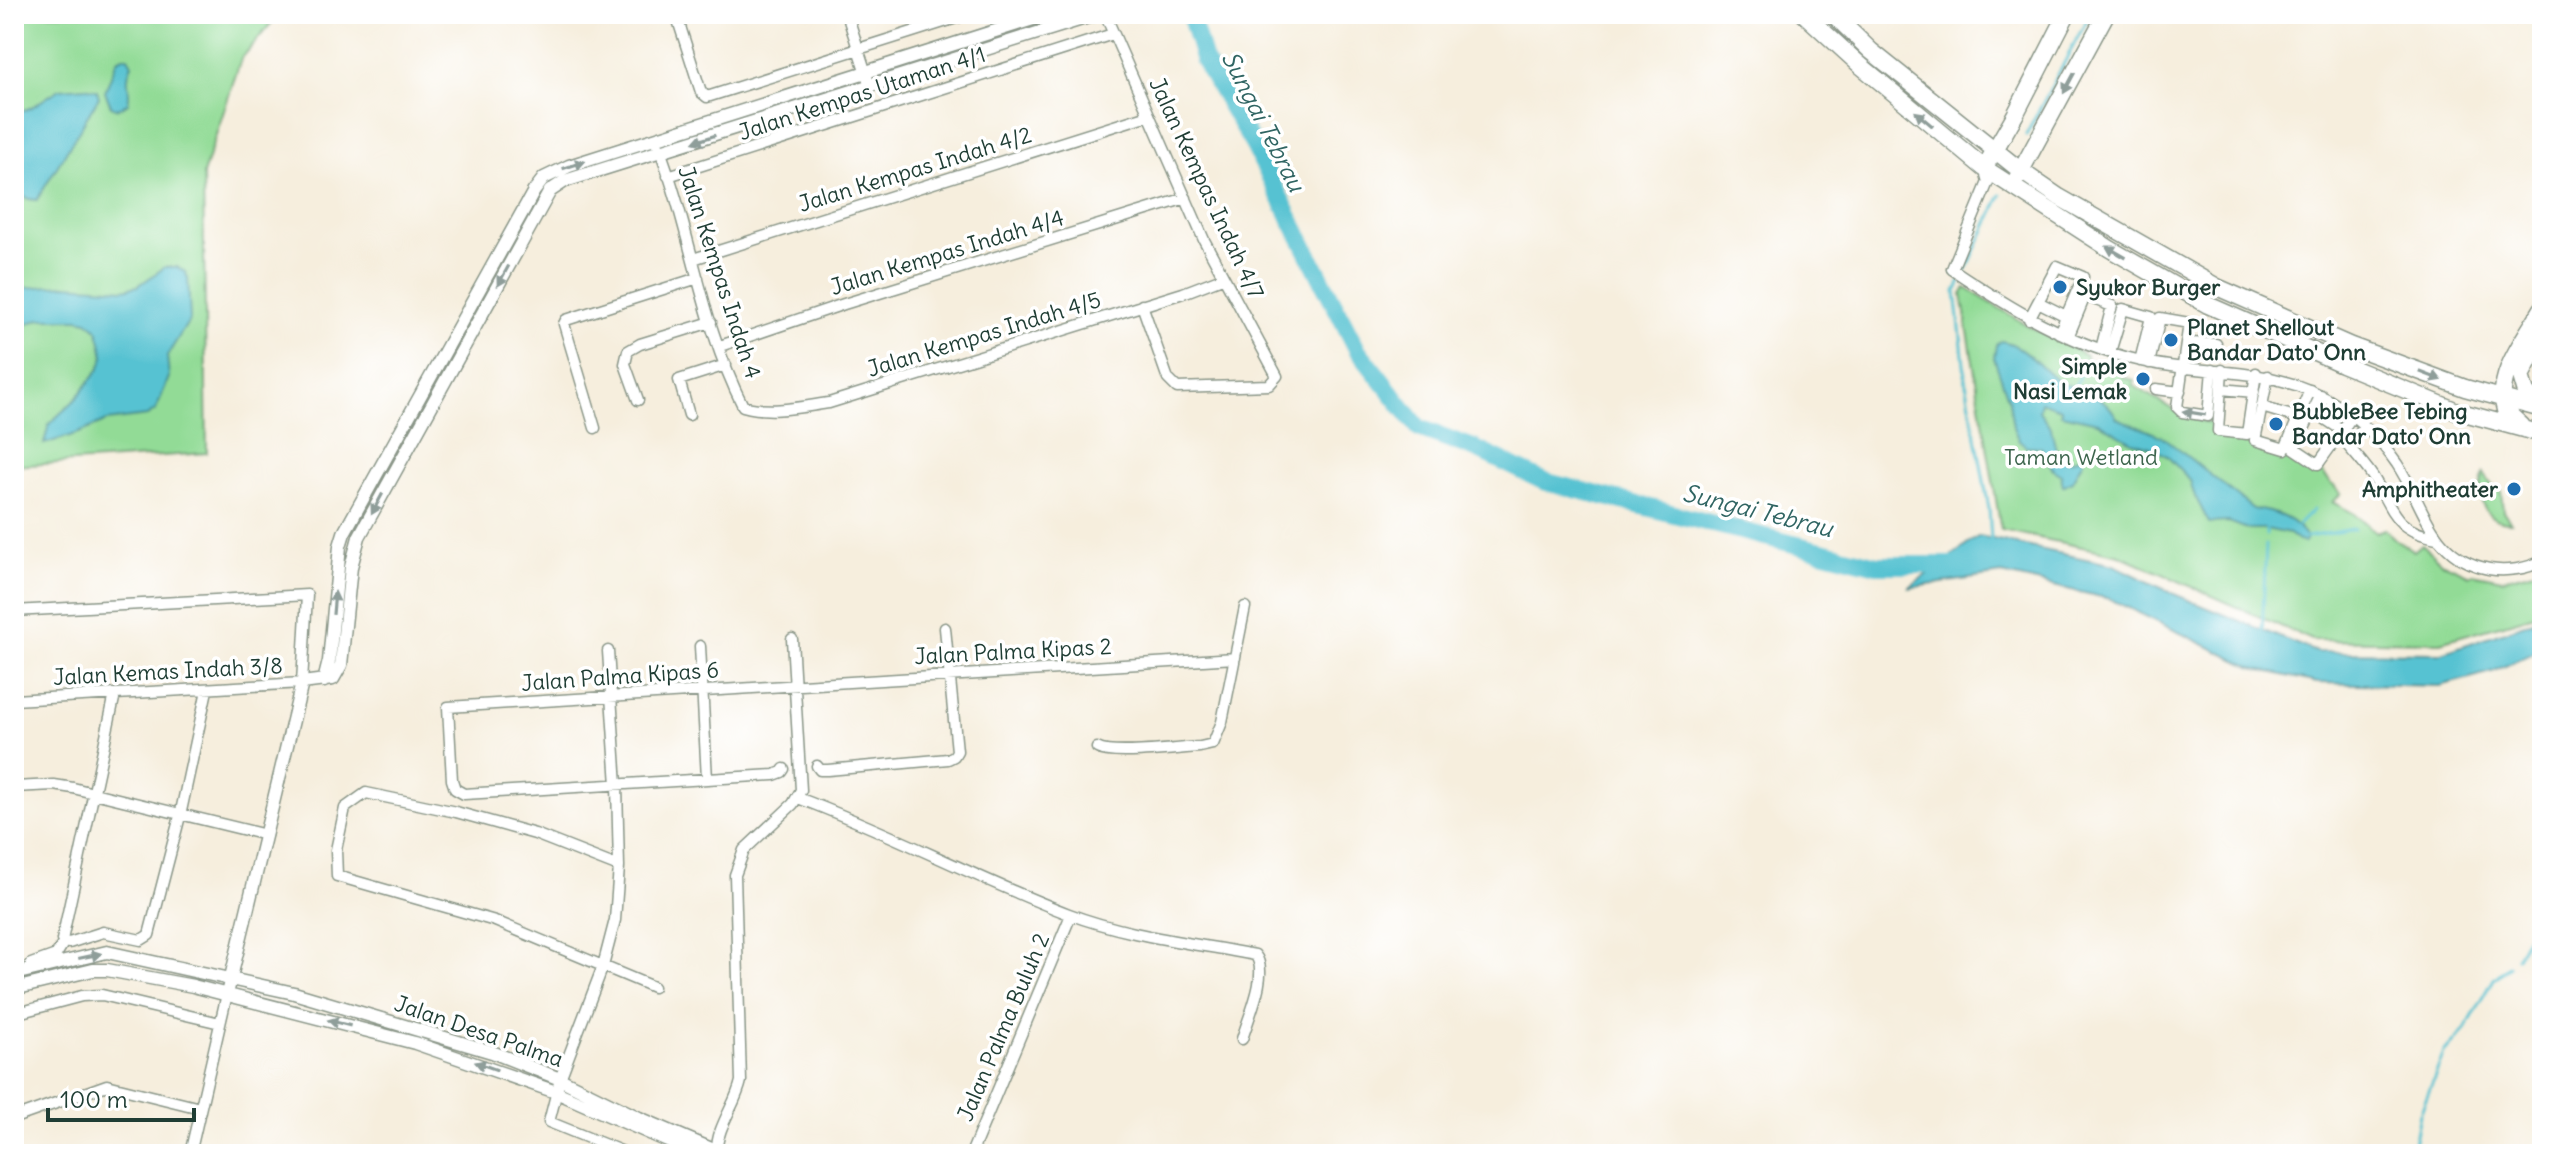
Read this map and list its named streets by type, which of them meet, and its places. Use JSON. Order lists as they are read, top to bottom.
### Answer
{
  "streets": {
    "street": [
      "Jalan Kempas Utaman 4/1",
      "Jalan Kempas Indah 4/2",
      "Jalan Kempas Indah 4/7",
      "Jalan Kempas Indah 4/4",
      "Jalan Kempas Indah 4",
      "Jalan Kempas Indah 4/5",
      "Jalan Palma Kipas 2",
      "Jalan Kemas Indah 3/8",
      "Jalan Palma Kipas 6",
      "Jalan Palma Buluh 2",
      "Jalan Desa Palma"
    ]
  },
  "crossings": [
    ["Jalan Kempas Utaman 4/1", "Jalan Kempas Indah 4/7"],
    ["Jalan Kempas Utaman 4/1", "Jalan Kempas Indah 4"],
    ["Jalan Kempas Indah 4/2", "Jalan Kempas Indah 4/7"],
    ["Jalan Kempas Indah 4/2", "Jalan Kempas Indah 4"],
    ["Jalan Kempas Indah 4/7", "Jalan Kempas Indah 4/4"],
    ["Jalan Kempas Indah 4/7", "Jalan Kempas Indah 4/5"],
    ["Jalan Kempas Indah 4/4", "Jalan Kempas Indah 4"],
    ["Jalan Kempas Indah 4", "Jalan Kempas Indah 4/5"],
    ["Jalan Palma Kipas 2", "Jalan Palma Kipas 6"]
  ],
  "water": ["Sungai Tebrau"],
  "parks": ["Taman Wetland"],
  "places": [
    "Syukor Burger",
    "Planet Shellout Bandar Dato' Onn",
    "Simple Nasi Lemak",
    "BubbleBee Tebing Bandar Dato' Onn",
    "Amphitheater"
  ],
  "scale_bar": "100 m"
}
